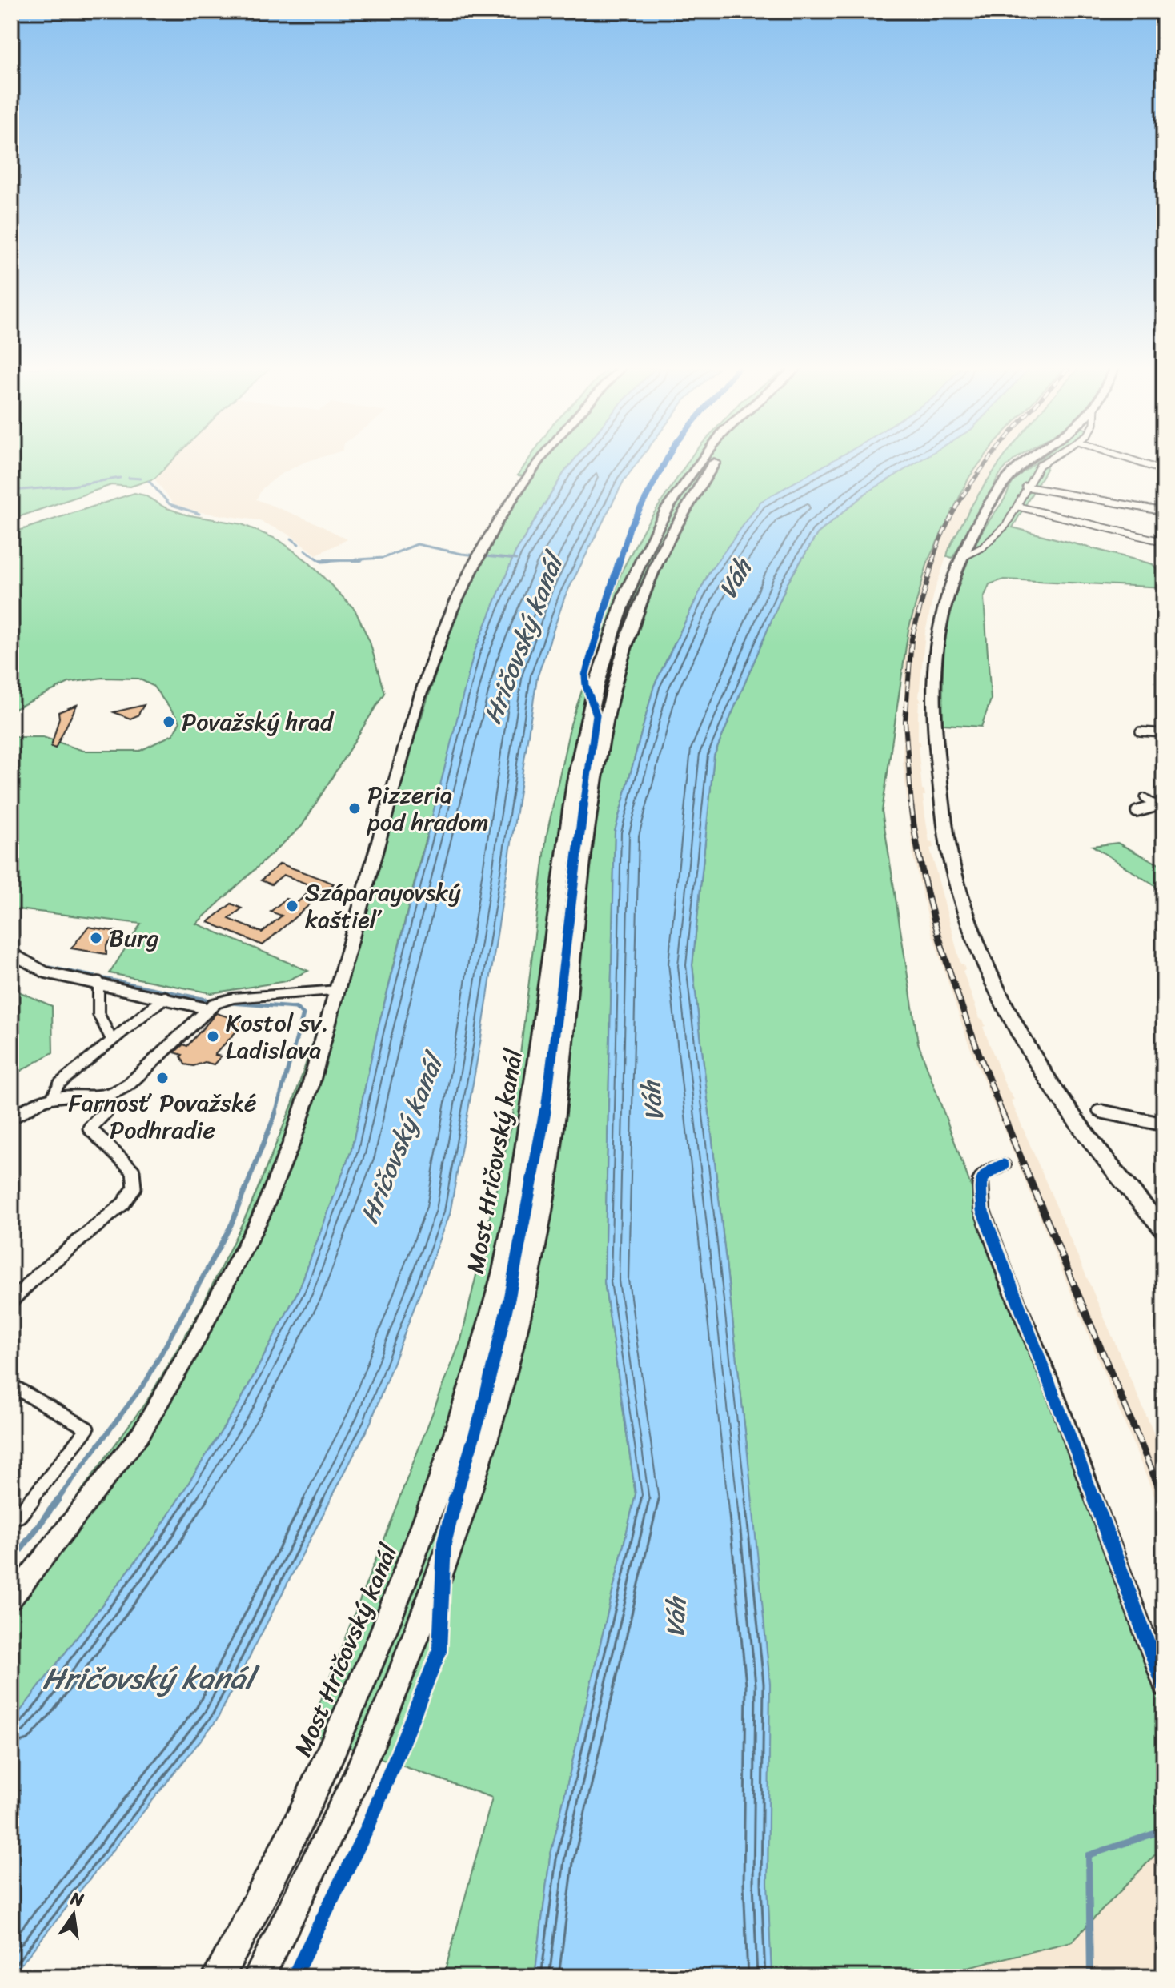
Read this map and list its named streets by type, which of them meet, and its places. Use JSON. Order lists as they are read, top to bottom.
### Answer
{
  "streets": {
    "highway": ["Most Hričovský kanál"]
  },
  "water": ["Váh", "Hričovský kanál"],
  "places": [
    "Považský hrad",
    "Pizzeria pod hradom",
    "Száparayovský kaštieľ",
    "Burg",
    "Kostol sv. Ladislava",
    "Farnosť Považské Podhradie"
  ],
  "north": "top"
}
